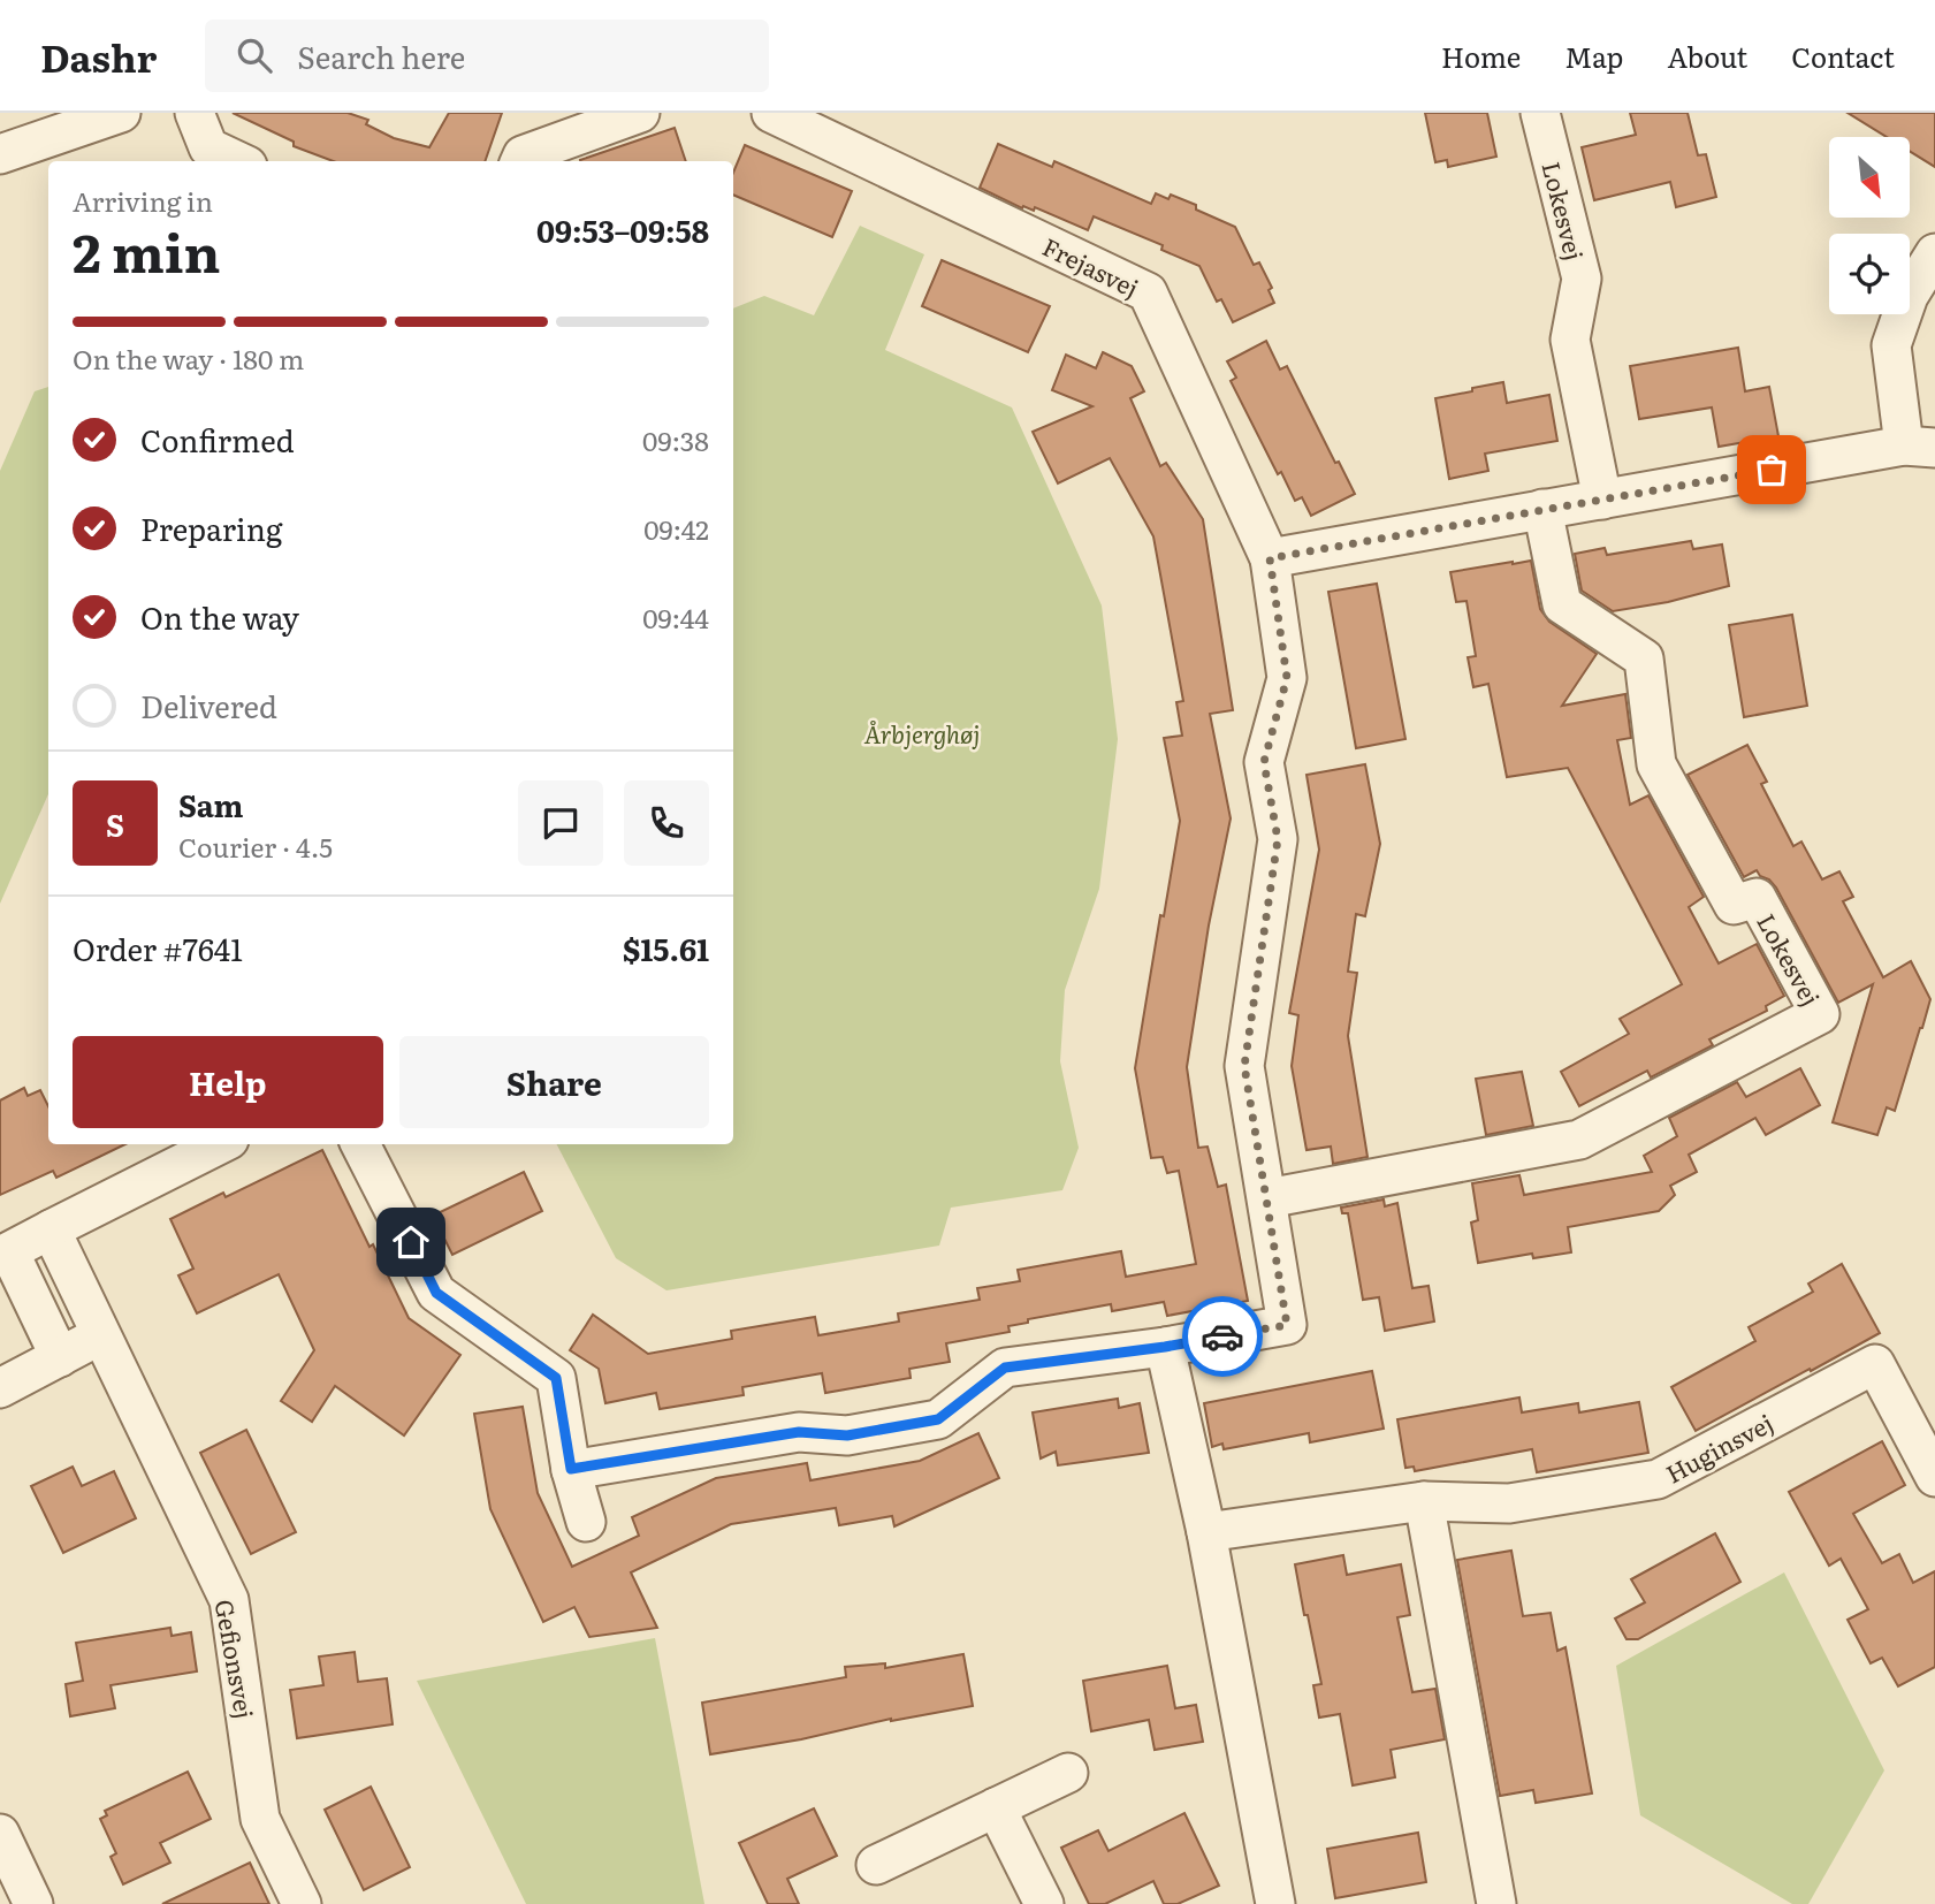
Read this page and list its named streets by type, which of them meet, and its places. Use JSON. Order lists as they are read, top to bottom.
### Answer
{
  "streets": {
    "street": [
      "Lokesvej",
      "Frejasvej",
      "Huginsvej",
      "Gefionsvej"
    ]
  },
  "parks": ["Årbjerghøj"],
  "north": "bottom right",
  "page": {
    "header": "Dashr",
    "search": "Search here",
    "nav": [
      "Home",
      "Map",
      "About",
      "Contact"
    ],
    "heading": ["2 min", "Arriving in", "09:53–09:58"],
    "panel": [
      "Sam",
      "Courier · 4.5",
      "Order #7641",
      "$15.61"
    ],
    "bar": "On the way · 180 m",
    "list": [
      ["Confirmed", "09:38"],
      ["Preparing", "09:42"],
      ["On the way", "09:44"],
      "Delivered"
    ],
    "round": "S",
    "buttons": ["Help", "Share"]
  }
}
